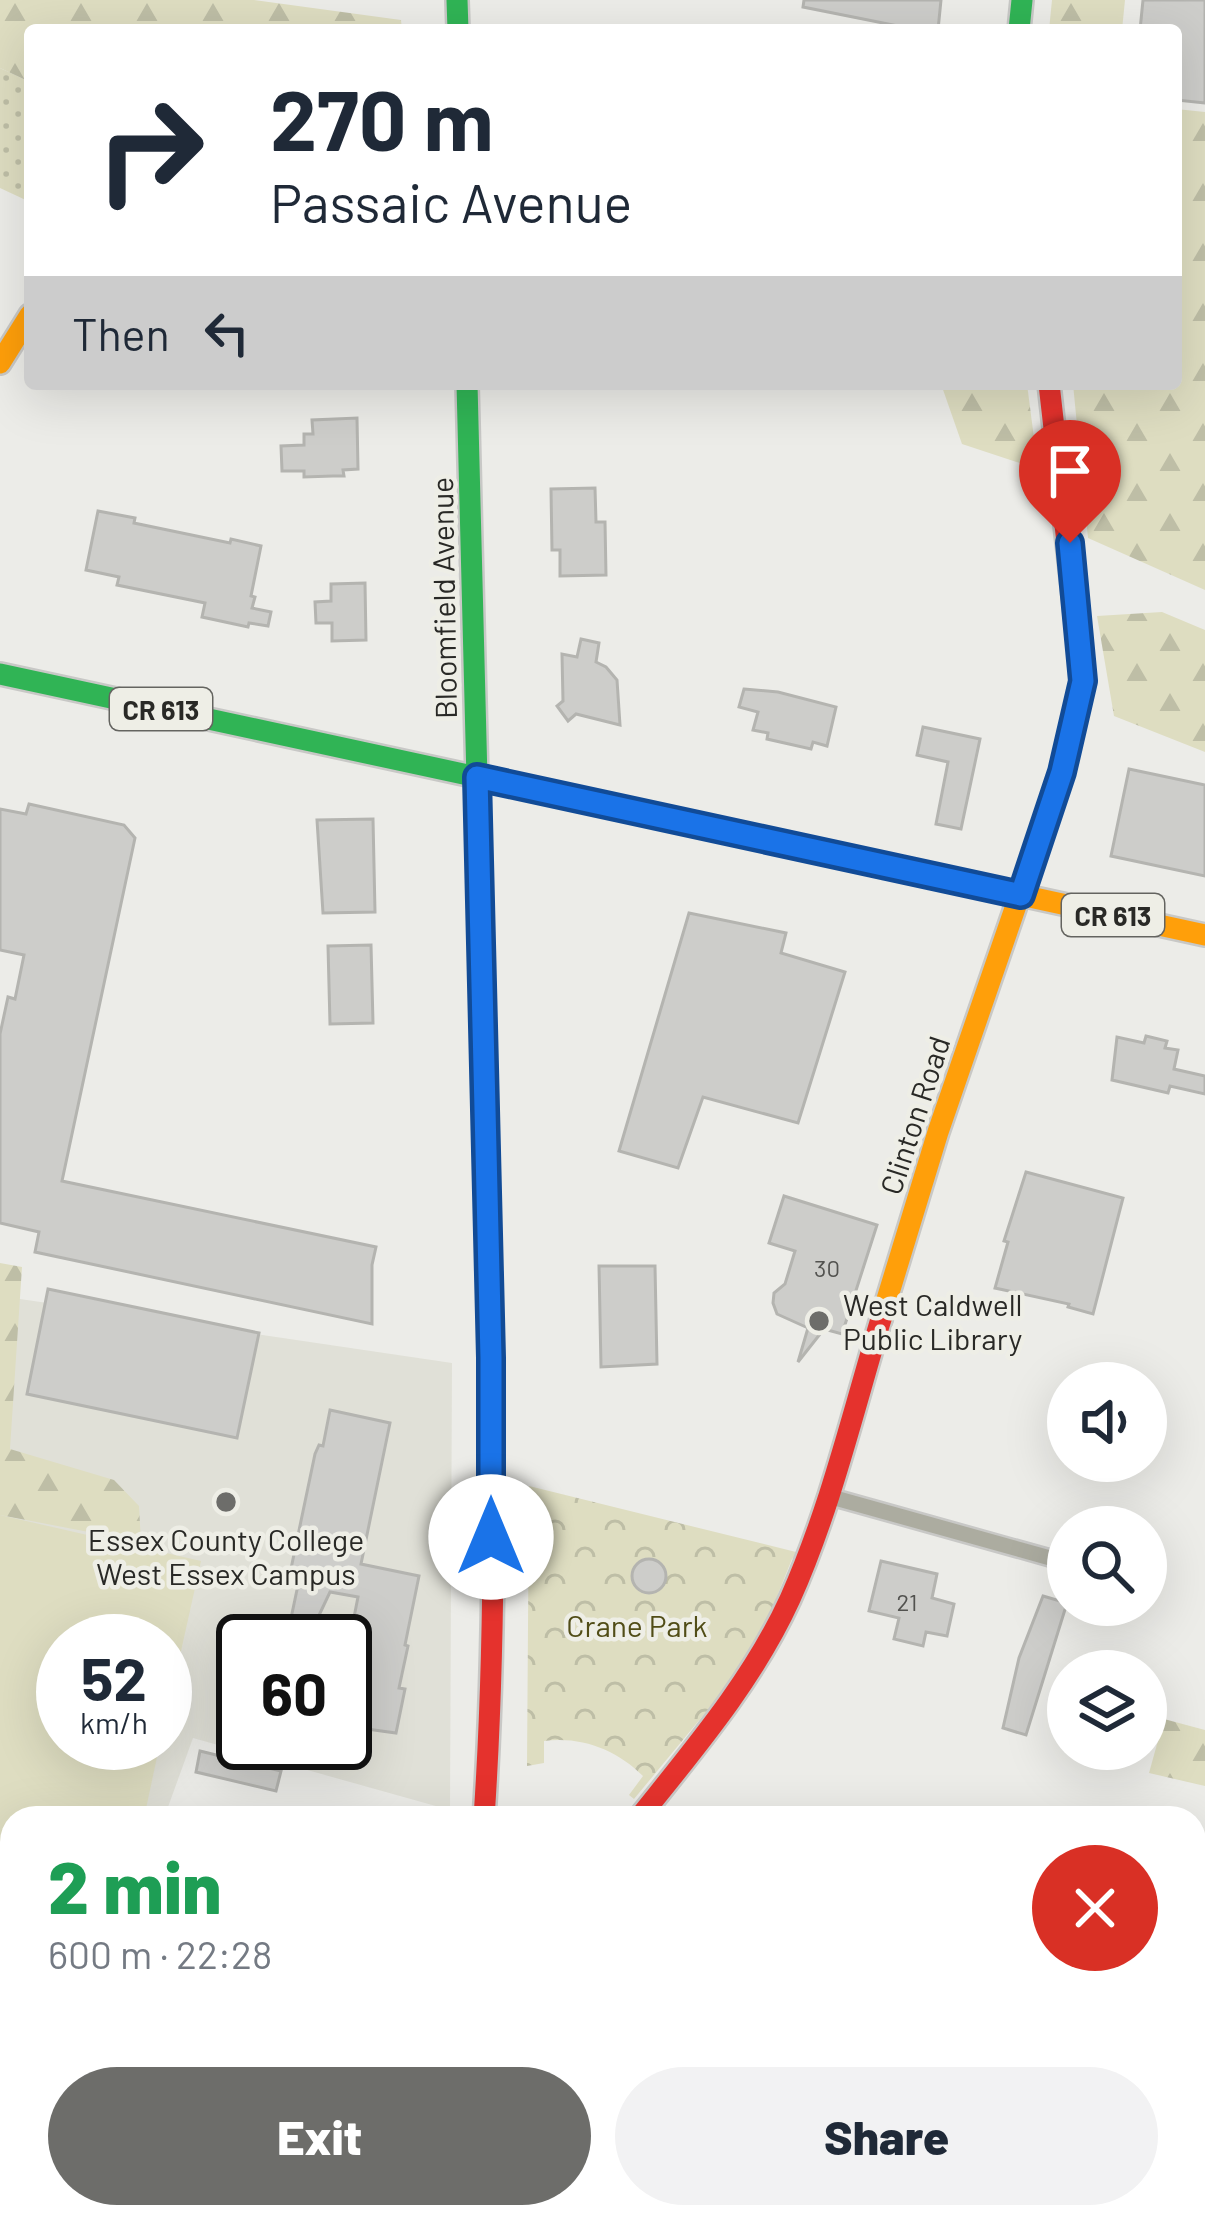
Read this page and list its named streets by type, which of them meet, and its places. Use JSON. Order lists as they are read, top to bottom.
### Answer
{
  "streets": {
    "main road": ["Bloomfield Avenue", "CR 613", "Clinton Road"]
  },
  "crossings": [
    ["Bloomfield Avenue", "CR 613"],
    ["CR 613", "Clinton Road"]
  ],
  "parks": ["Crane Park"],
  "places": ["West Caldwell Public Library", "Essex County College West Essex Campus"],
  "house_numbers": ["30", "21"],
  "page": {
    "turn": ["270 m", "Passaic Avenue"],
    "then": "Then",
    "speed": "52 km/h",
    "limit": "60",
    "heading": ["2 min", "600 m · 22:28"],
    "buttons": ["Exit", "Share"]
  }
}
